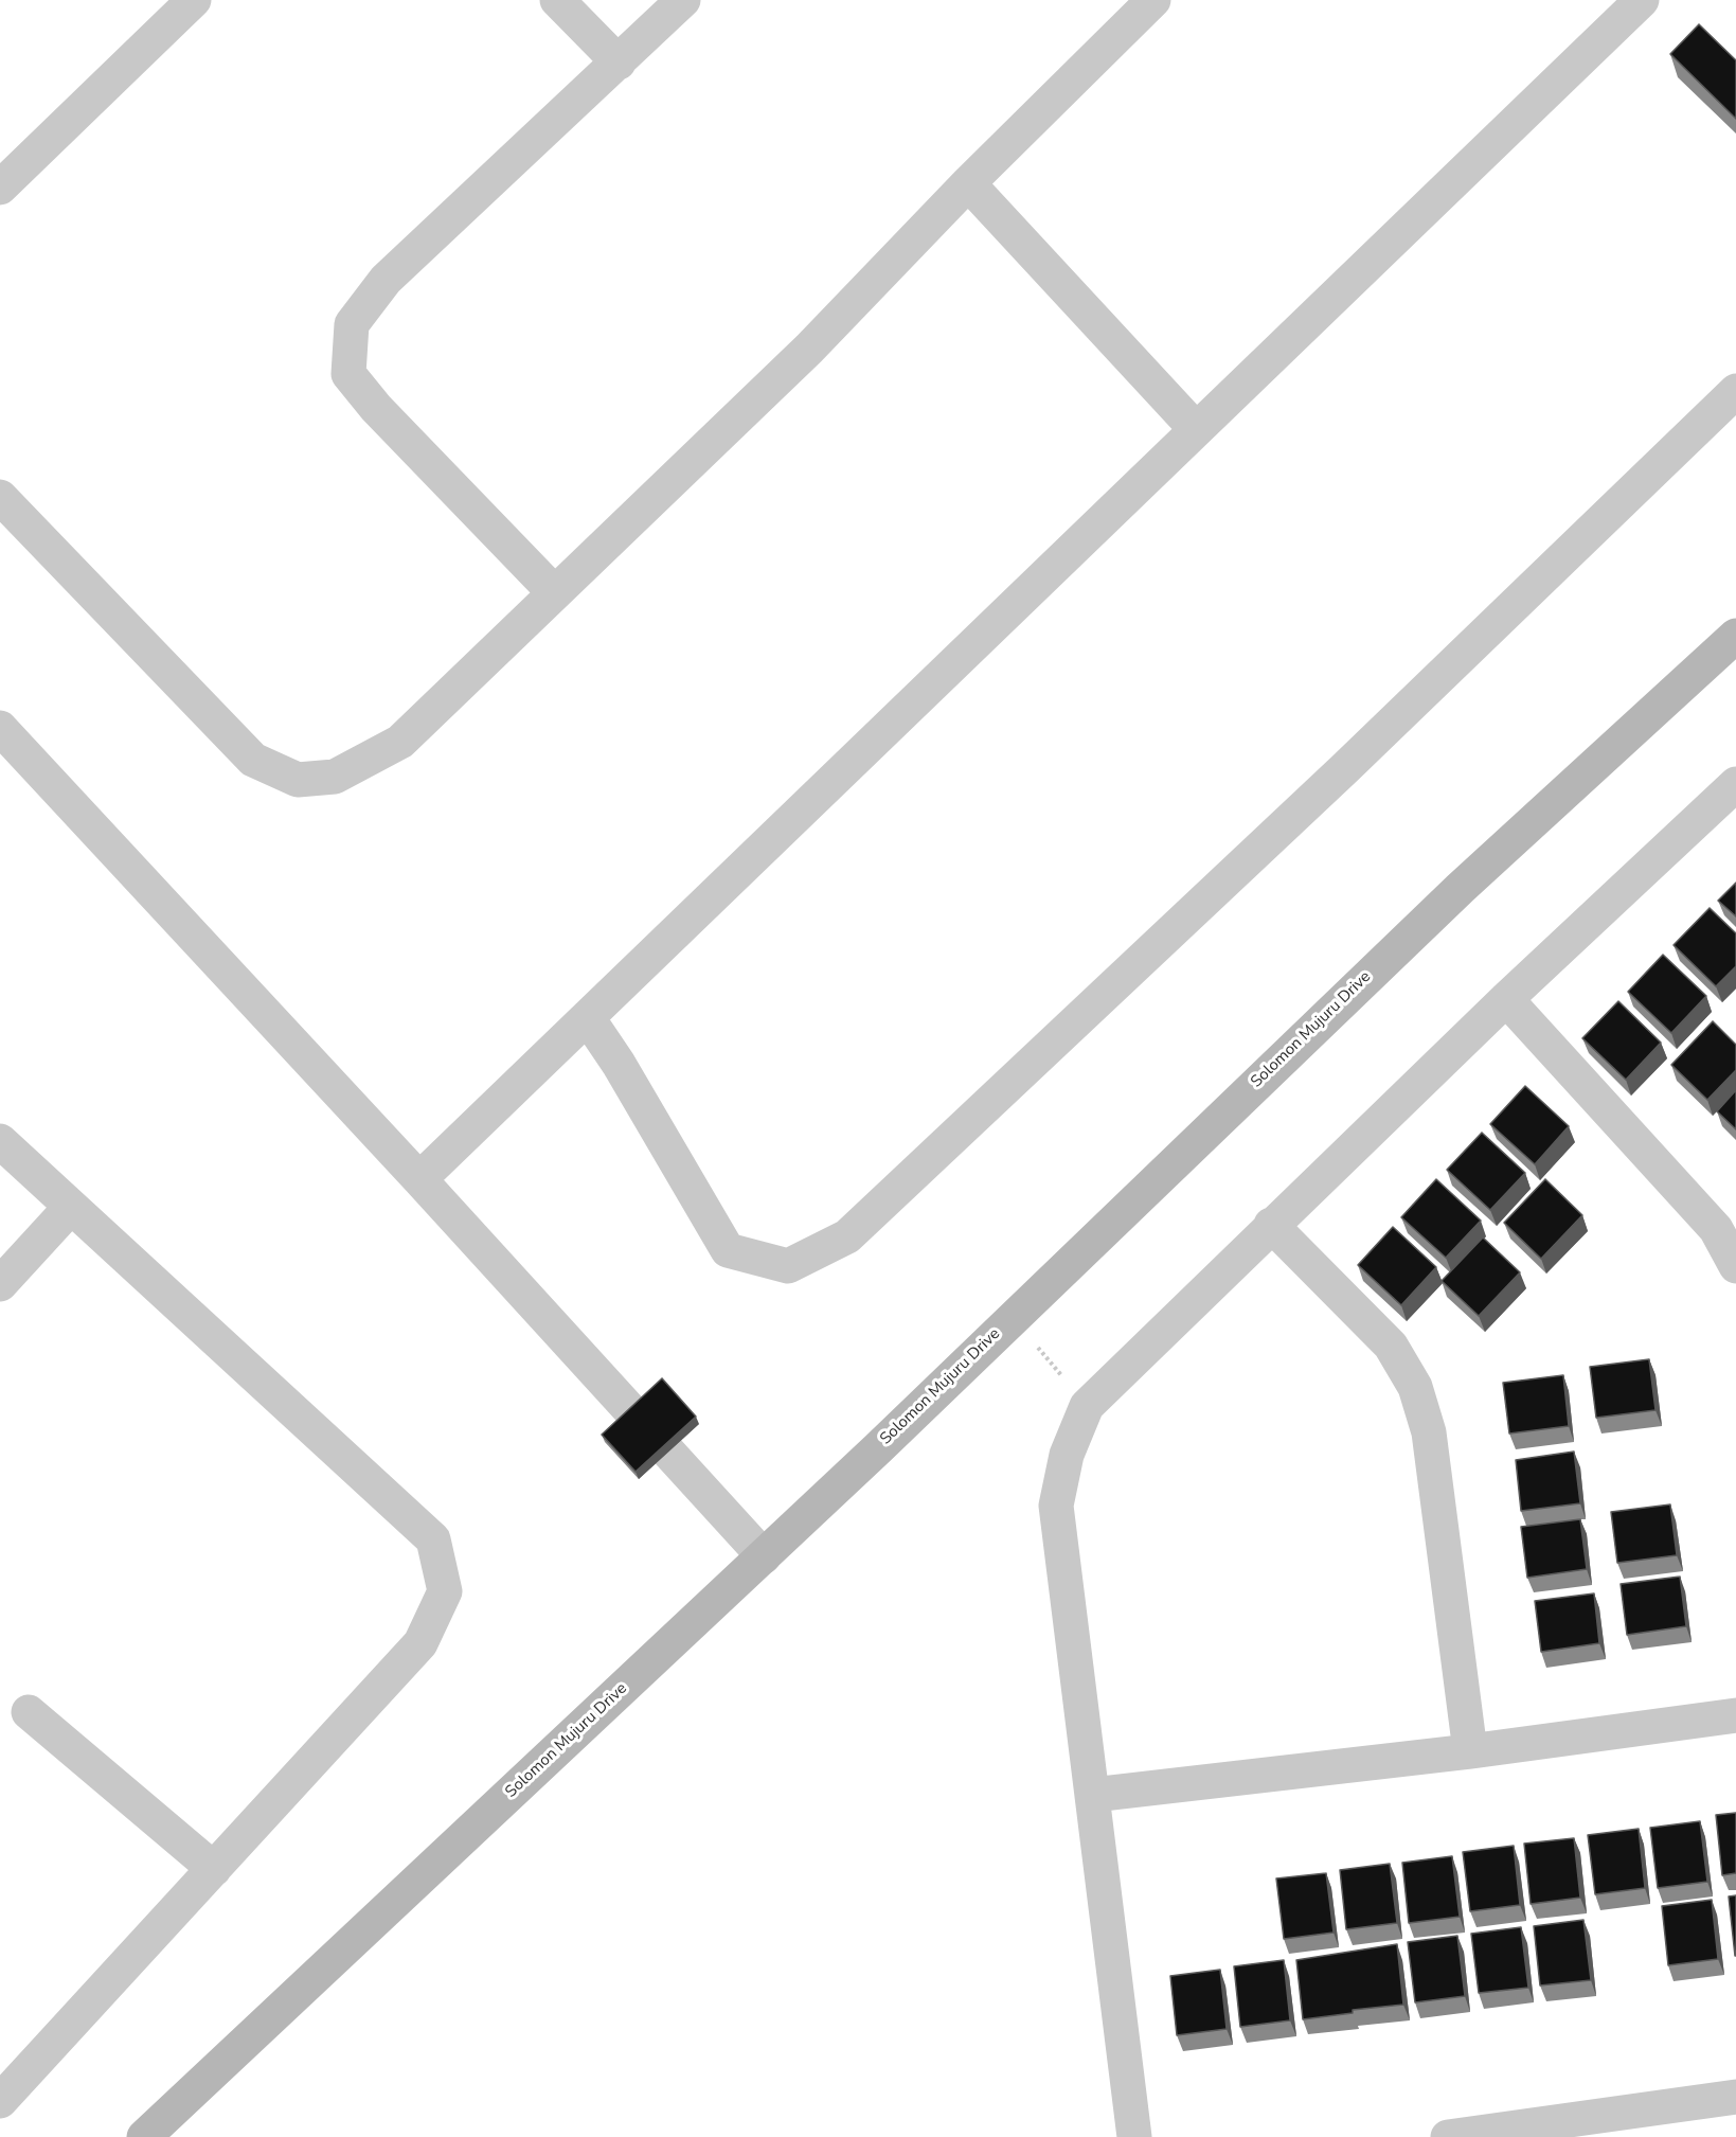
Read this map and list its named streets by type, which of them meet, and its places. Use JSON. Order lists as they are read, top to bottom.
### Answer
{
  "streets": {
    "street": ["Solomon Mujuru Drive"]
  }
}
